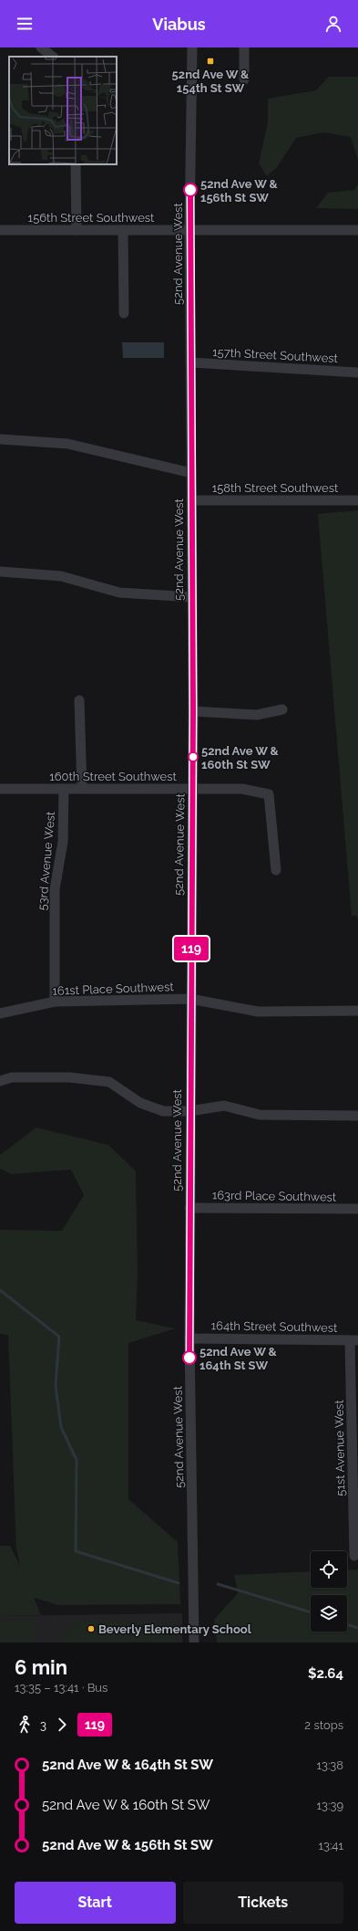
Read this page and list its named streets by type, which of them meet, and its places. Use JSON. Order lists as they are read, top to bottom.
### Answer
{
  "streets": {
    "street": [
      "156th Street Southwest",
      "52nd Avenue West",
      "157th Street Southwest",
      "158th Street Southwest",
      "160th Street Southwest",
      "53rd Avenue West",
      "161st Place Southwest",
      "163rd Place Southwest",
      "164th Street Southwest",
      "51st Avenue West"
    ]
  },
  "crossings": [
    ["156th Street Southwest", "52nd Avenue West"],
    ["52nd Avenue West", "157th Street Southwest"],
    ["52nd Avenue West", "158th Street Southwest"],
    ["52nd Avenue West", "160th Street Southwest"],
    ["52nd Avenue West", "161st Place Southwest"],
    ["52nd Avenue West", "163rd Place Southwest"],
    ["52nd Avenue West", "164th Street Southwest"],
    ["160th Street Southwest", "53rd Avenue West"],
    ["53rd Avenue West", "161st Place Southwest"],
    ["164th Street Southwest", "51st Avenue West"]
  ],
  "places": {
    "transit": ["52nd Ave W & 154th St SW"],
    "other": [
      "52nd Ave W & 156th St SW",
      "52nd Ave W & 160th St SW",
      "52nd Ave W & 164th St SW",
      "Beverly Elementary School"
    ]
  },
  "lines": ["bus line 119"],
  "page": {
    "header": "Viabus",
    "on_map": "119",
    "heading": ["6 min", "13:35 – 13:41 · Bus", "$2.64"],
    "legs": ["3", "119", "2 stops"],
    "list": [
      {
        "name": "52nd Ave W & 164th St SW",
        "value": "13:38"
      },
      {
        "name": "52nd Ave W & 160th St SW",
        "value": "13:39"
      },
      {
        "name": "52nd Ave W & 156th St SW",
        "value": "13:41"
      }
    ],
    "buttons": ["Start", "Tickets"]
  }
}
